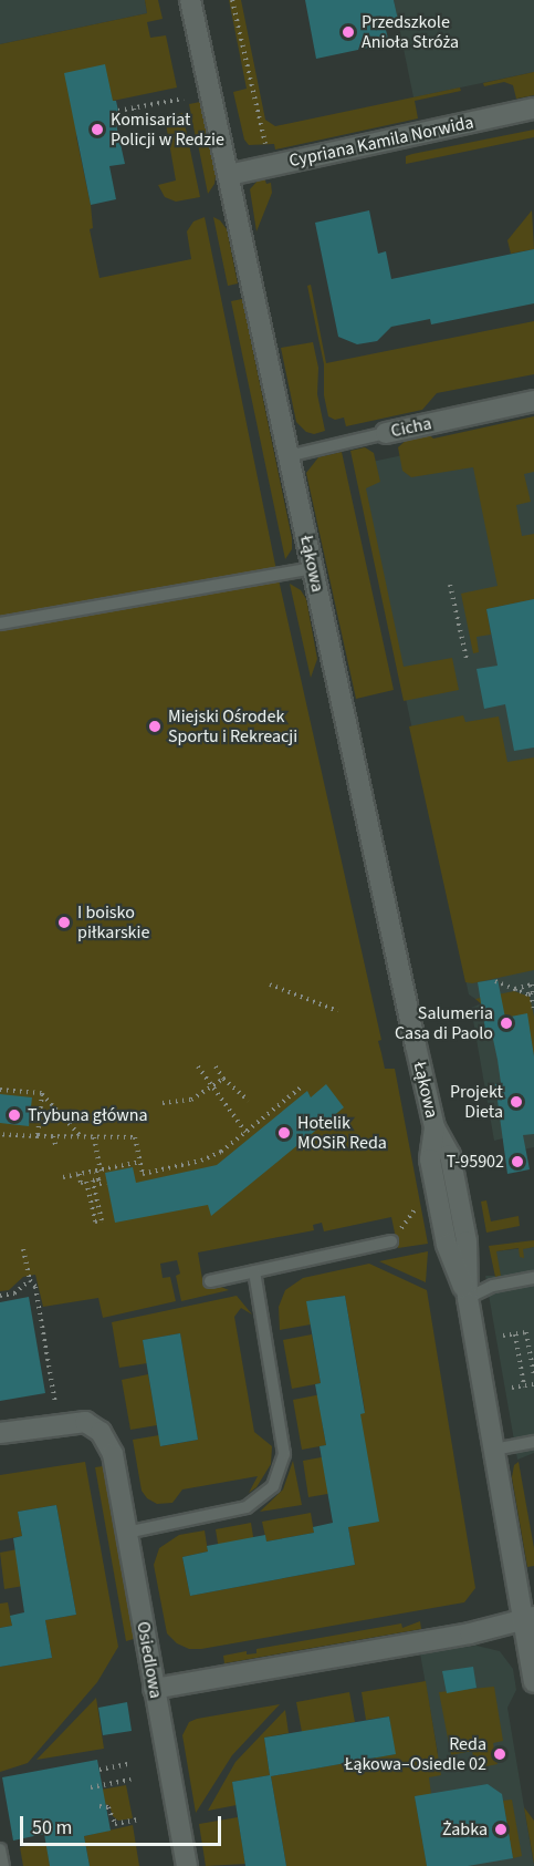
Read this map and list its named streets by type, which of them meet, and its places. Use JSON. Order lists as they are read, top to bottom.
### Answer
{
  "streets": {
    "street": [
      "Cypriana Kamila Norwida",
      "Cicha",
      "Łąkowa",
      "Osiedlowa"
    ]
  },
  "crossings": [
    ["Cypriana Kamila Norwida", "Łąkowa"],
    ["Cicha", "Łąkowa"]
  ],
  "places": [
    "Przedszkole Anioła Stróża",
    "Komisariat Policji w Redzie",
    "Miejski Ośrodek Sportu i Rekreacji",
    "I boisko piłkarskie",
    "Salumeria Casa di Paolo",
    "Projekt Dieta",
    "Trybuna główna",
    "Hotelik MOSiR Reda",
    "T-95902",
    "Reda Łąkowa–Osiedle 02",
    "Żabka"
  ],
  "scale_bar": "50 m"
}
